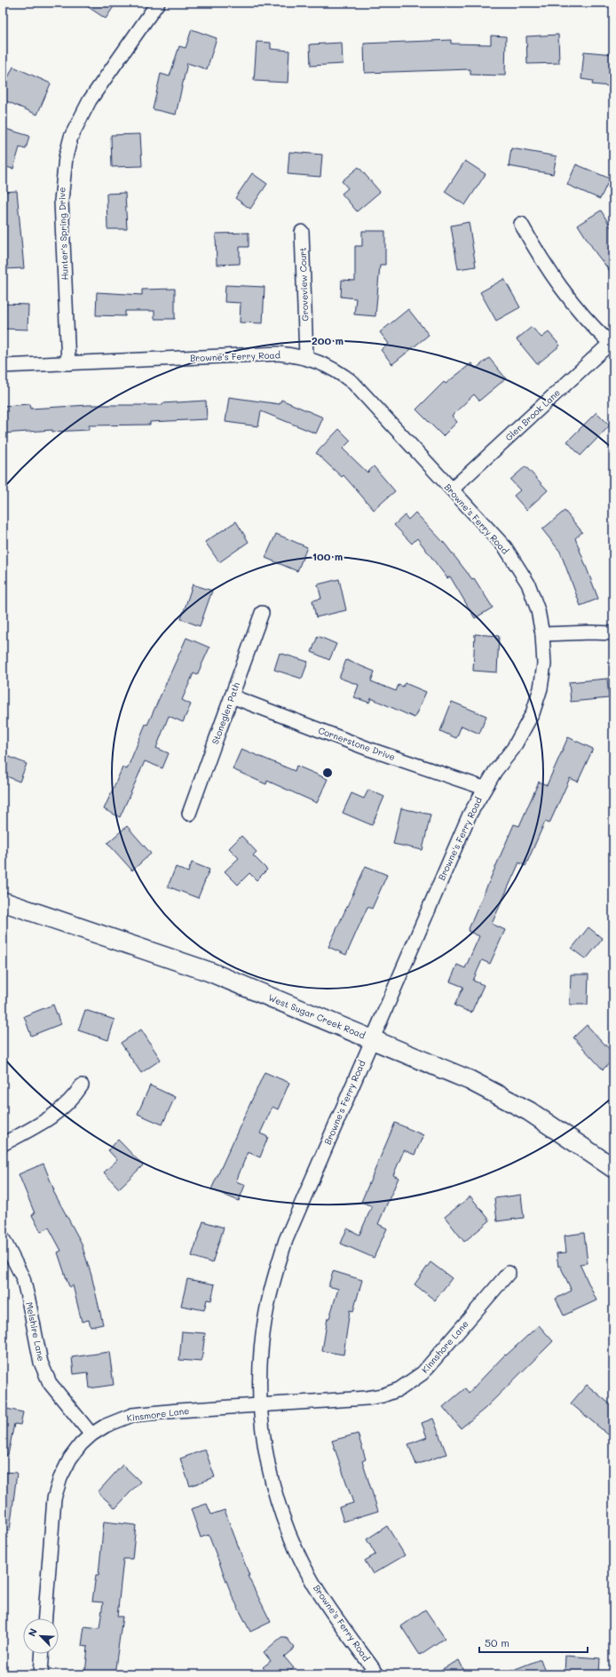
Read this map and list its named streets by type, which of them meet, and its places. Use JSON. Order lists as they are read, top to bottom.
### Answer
{
  "streets": {
    "main road": ["West Sugar Creek Road"],
    "street": [
      "Hunter's Spring Drive",
      "Groveview Court",
      "Browne's Ferry Road",
      "Glen Brook Lane",
      "Stoneglen Path",
      "Cornerstone Drive",
      "Melshire Lane",
      "Kinnshore Lane",
      "Kinsmore Lane"
    ]
  },
  "crossings": [
    ["Hunter's Spring Drive", "Browne's Ferry Road"],
    ["Groveview Court", "Browne's Ferry Road"],
    ["Browne's Ferry Road", "Glen Brook Lane"],
    ["Browne's Ferry Road", "Cornerstone Drive"],
    ["Browne's Ferry Road", "West Sugar Creek Road"],
    ["Browne's Ferry Road", "Kinnshore Lane"],
    ["Browne's Ferry Road", "Kinsmore Lane"],
    ["Stoneglen Path", "Cornerstone Drive"],
    ["Melshire Lane", "Kinsmore Lane"],
    ["Kinnshore Lane", "Kinsmore Lane"]
  ],
  "scale_bar": "50 m",
  "north": "top left",
  "rings": ["200 m", "100 m"]
}
